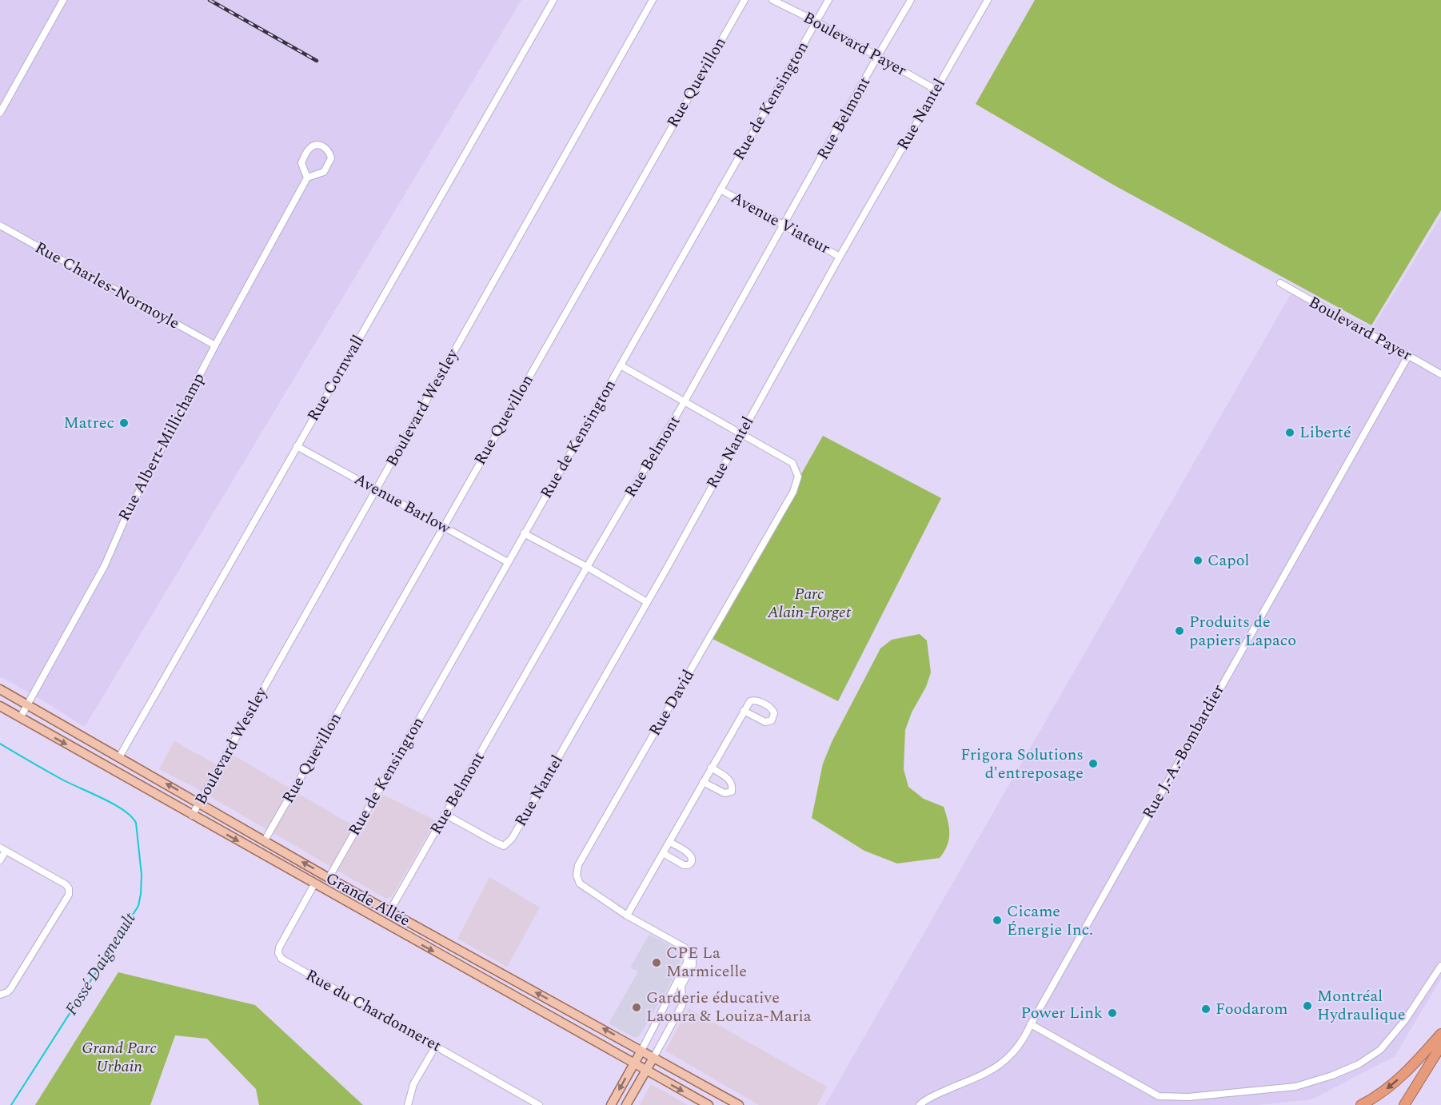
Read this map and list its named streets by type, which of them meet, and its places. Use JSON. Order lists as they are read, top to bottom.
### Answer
{
  "streets": {
    "main road": ["Grande Allée"],
    "street": [
      "Boulevard Payer",
      "Rue Quevillon",
      "Rue de Kensington",
      "Rue Nantel",
      "Rue Belmont",
      "Avenue Viateur",
      "Rue Charles-Normoyle",
      "Rue Cornwall",
      "Boulevard Westley",
      "Rue Albert-Millichamp",
      "Avenue Barlow",
      "Rue David",
      "Rue J.-A.-Bombardier",
      "Rue du Chardonneret"
    ]
  },
  "crossings": [
    ["Boulevard Payer", "Rue de Kensington"],
    ["Boulevard Payer", "Rue Nantel"],
    ["Boulevard Payer", "Rue Belmont"],
    ["Boulevard Payer", "Rue J.-A.-Bombardier"],
    ["Rue Quevillon", "Avenue Barlow"],
    ["Rue Quevillon", "Grande Allée"],
    ["Rue de Kensington", "Avenue Viateur"],
    ["Rue de Kensington", "Avenue Barlow"],
    ["Rue de Kensington", "Grande Allée"],
    ["Rue Nantel", "Rue Belmont"],
    ["Rue Nantel", "Avenue Viateur"],
    ["Rue Nantel", "Rue David"],
    ["Rue Belmont", "Avenue Viateur"],
    ["Rue Belmont", "Grande Allée"],
    ["Rue Charles-Normoyle", "Rue Albert-Millichamp"],
    ["Rue Cornwall", "Avenue Barlow"],
    ["Rue Cornwall", "Grande Allée"],
    ["Boulevard Westley", "Avenue Barlow"],
    ["Boulevard Westley", "Grande Allée"],
    ["Rue Albert-Millichamp", "Grande Allée"],
    ["Grande Allée", "Rue du Chardonneret"]
  ],
  "water": ["Fossé Daigneault"],
  "parks": ["Parc Alain-Forget", "Grand Parc Urbain"],
  "places": [
    "Matrec",
    "Liberté",
    "Capol",
    "Produits de papiers Lapaco",
    "Frigora Solutions d'entreposage",
    "Cicame Énergie Inc.",
    "CPE La Marmicelle",
    "Montréal Hydraulique",
    "Garderie éducative Laoura & Louiza-Maria",
    "Foodarom",
    "Power Link"
  ]
}
